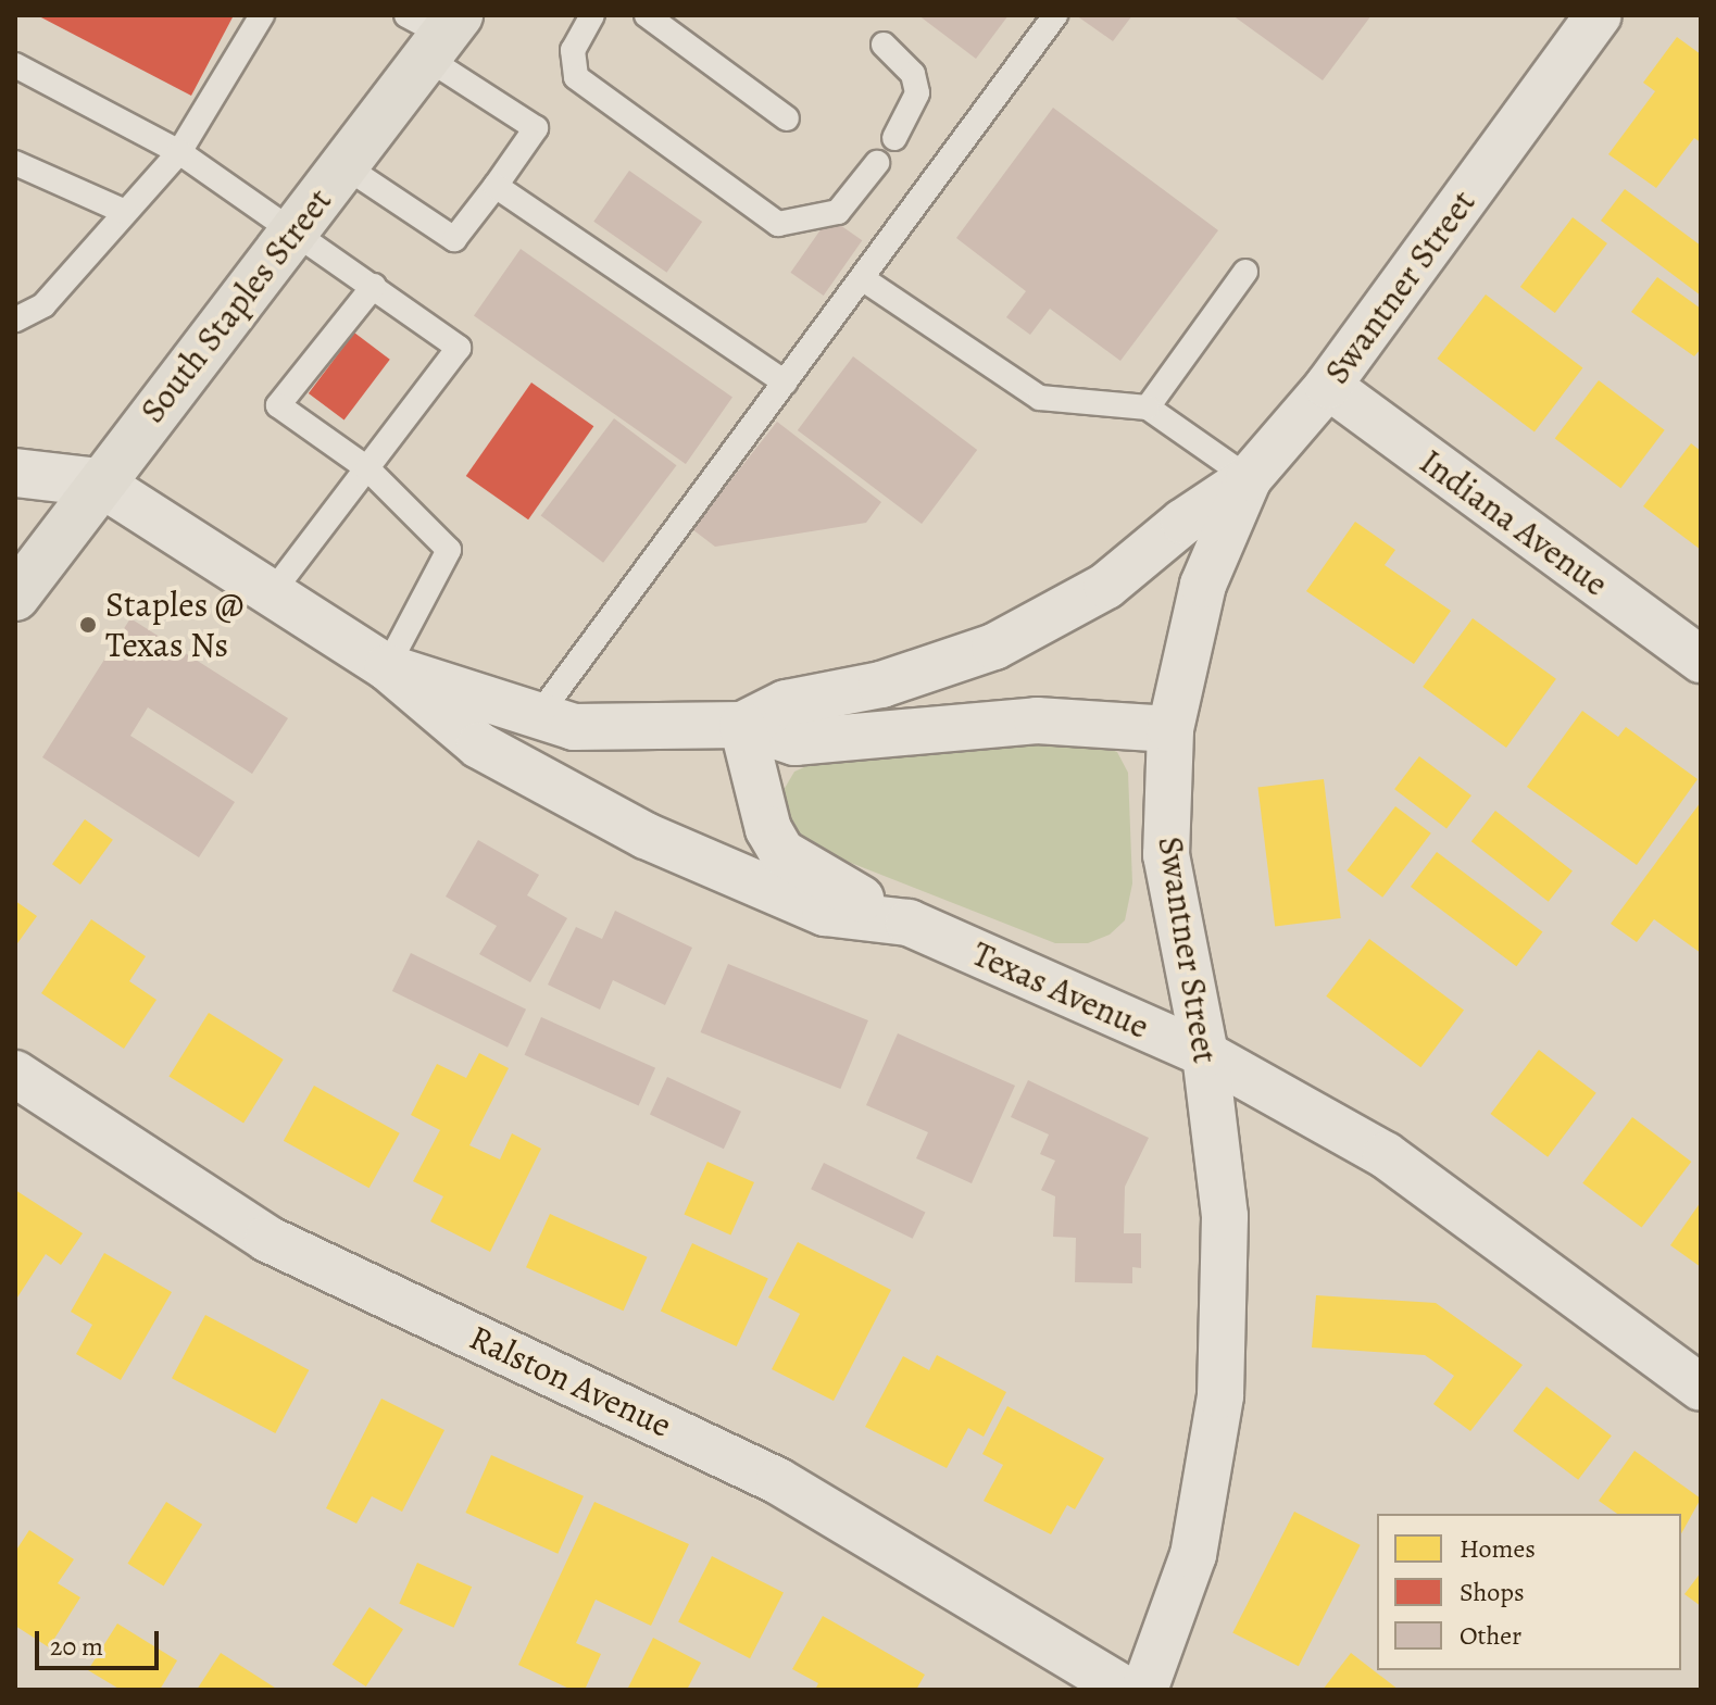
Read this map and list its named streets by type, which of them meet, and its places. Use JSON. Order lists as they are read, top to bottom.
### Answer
{
  "streets": {
    "main road": ["South Staples Street"],
    "street": [
      "Swantner Street",
      "Indiana Avenue",
      "Texas Avenue",
      "Ralston Avenue"
    ]
  },
  "crossings": [
    ["Swantner Street", "Indiana Avenue"],
    ["Swantner Street", "Texas Avenue"],
    ["South Staples Street", "Texas Avenue"]
  ],
  "places": ["Staples @ Texas Ns"],
  "legend": ["Homes", "Shops", "Other"],
  "scale_bar": "20 m"
}
